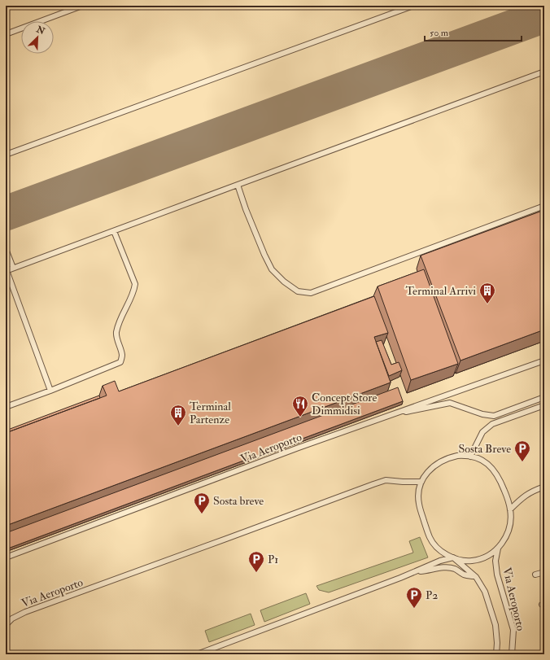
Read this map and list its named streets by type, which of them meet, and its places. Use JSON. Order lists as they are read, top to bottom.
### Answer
{
  "streets": {
    "lane": ["Via Aeroporto"]
  },
  "places": {
    "building": ["Terminal Arrivi", "Terminal Partenze"],
    "restaurant": ["Concept Store Dimmidisi"],
    "parking": [
      "Sosta Breve",
      "Sosta breve",
      "P1",
      "P2"
    ]
  },
  "scale_bar": "50 m",
  "north": "top right"
}
